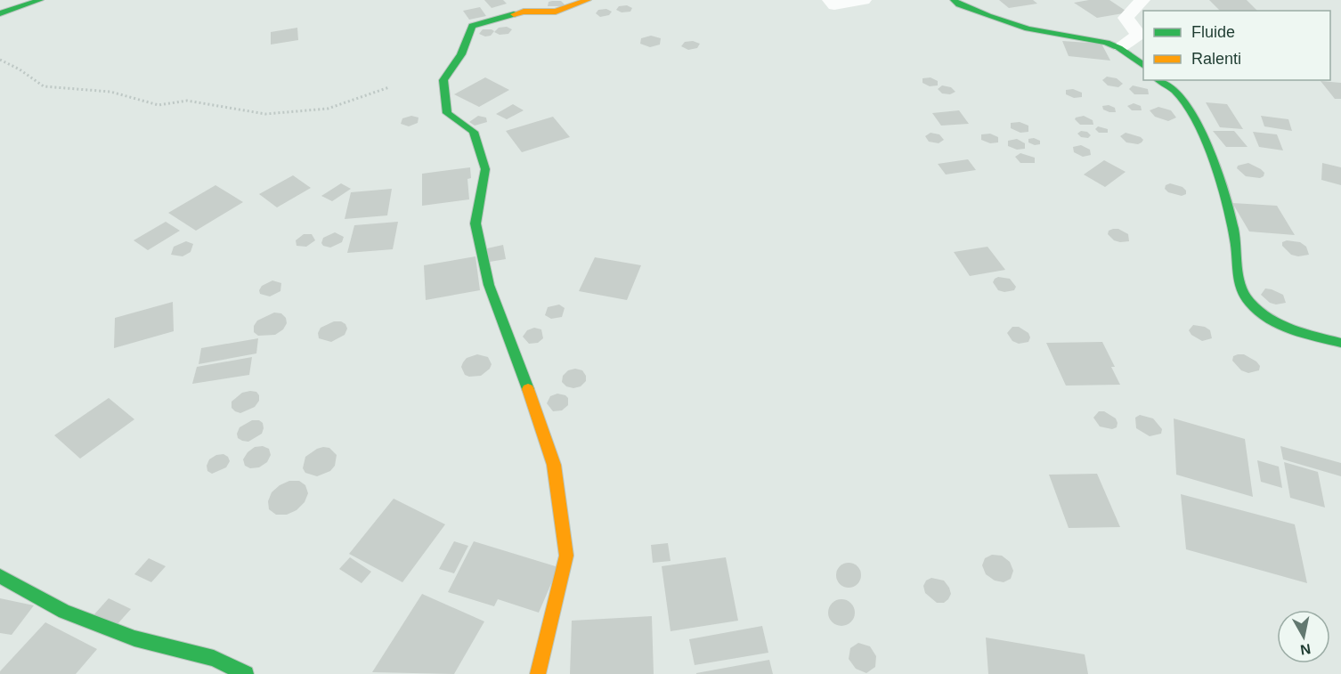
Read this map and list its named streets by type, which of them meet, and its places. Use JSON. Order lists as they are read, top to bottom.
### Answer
{
  "legend": ["Fluide", "Ralenti"],
  "north": "bottom"
}
